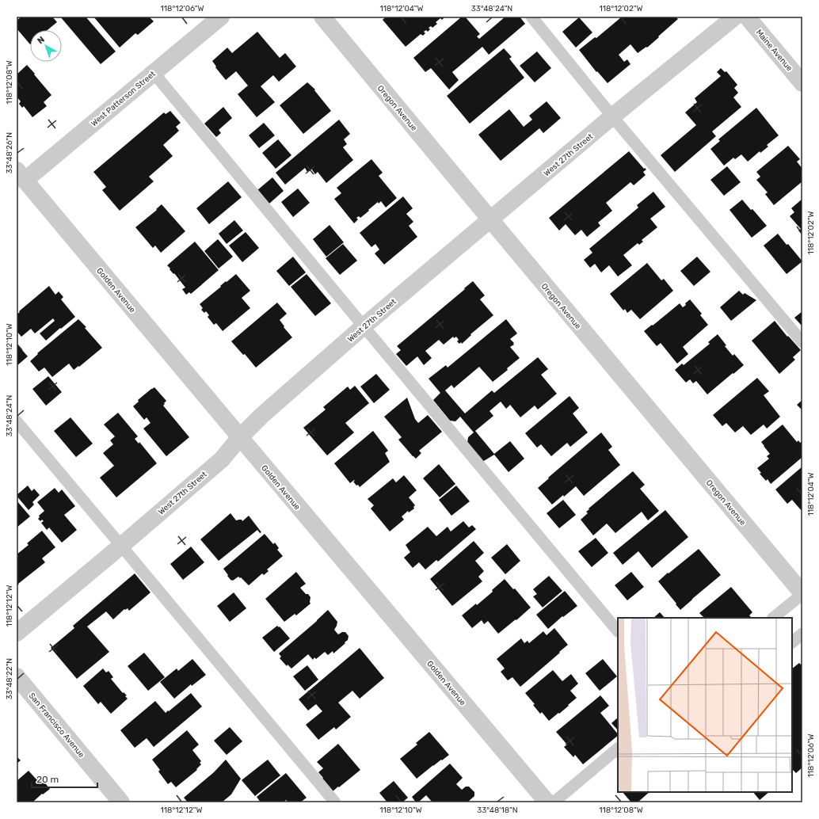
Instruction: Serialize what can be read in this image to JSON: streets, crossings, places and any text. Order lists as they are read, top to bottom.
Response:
{
  "streets": {
    "street": [
      "Maine Avenue",
      "West Patterson Street",
      "Oregon Avenue",
      "West 27th Street",
      "Golden Avenue",
      "San Francisco Avenue"
    ]
  },
  "crossings": [
    ["West Patterson Street", "Golden Avenue"],
    ["Oregon Avenue", "West 27th Street"],
    ["West 27th Street", "Golden Avenue"]
  ],
  "scale_bar": "20 m",
  "north": "top left",
  "coordinates": [
    "118°12'06\"W",
    "118°12'04\"W",
    "33°48'24\"N",
    "118°12'02\"W",
    "118°12'08\"W",
    "33°48'26\"N",
    "118°12'10\"W",
    "118°12'12\"W",
    "33°48'22\"N",
    "33°48'18\"N"
  ]
}
